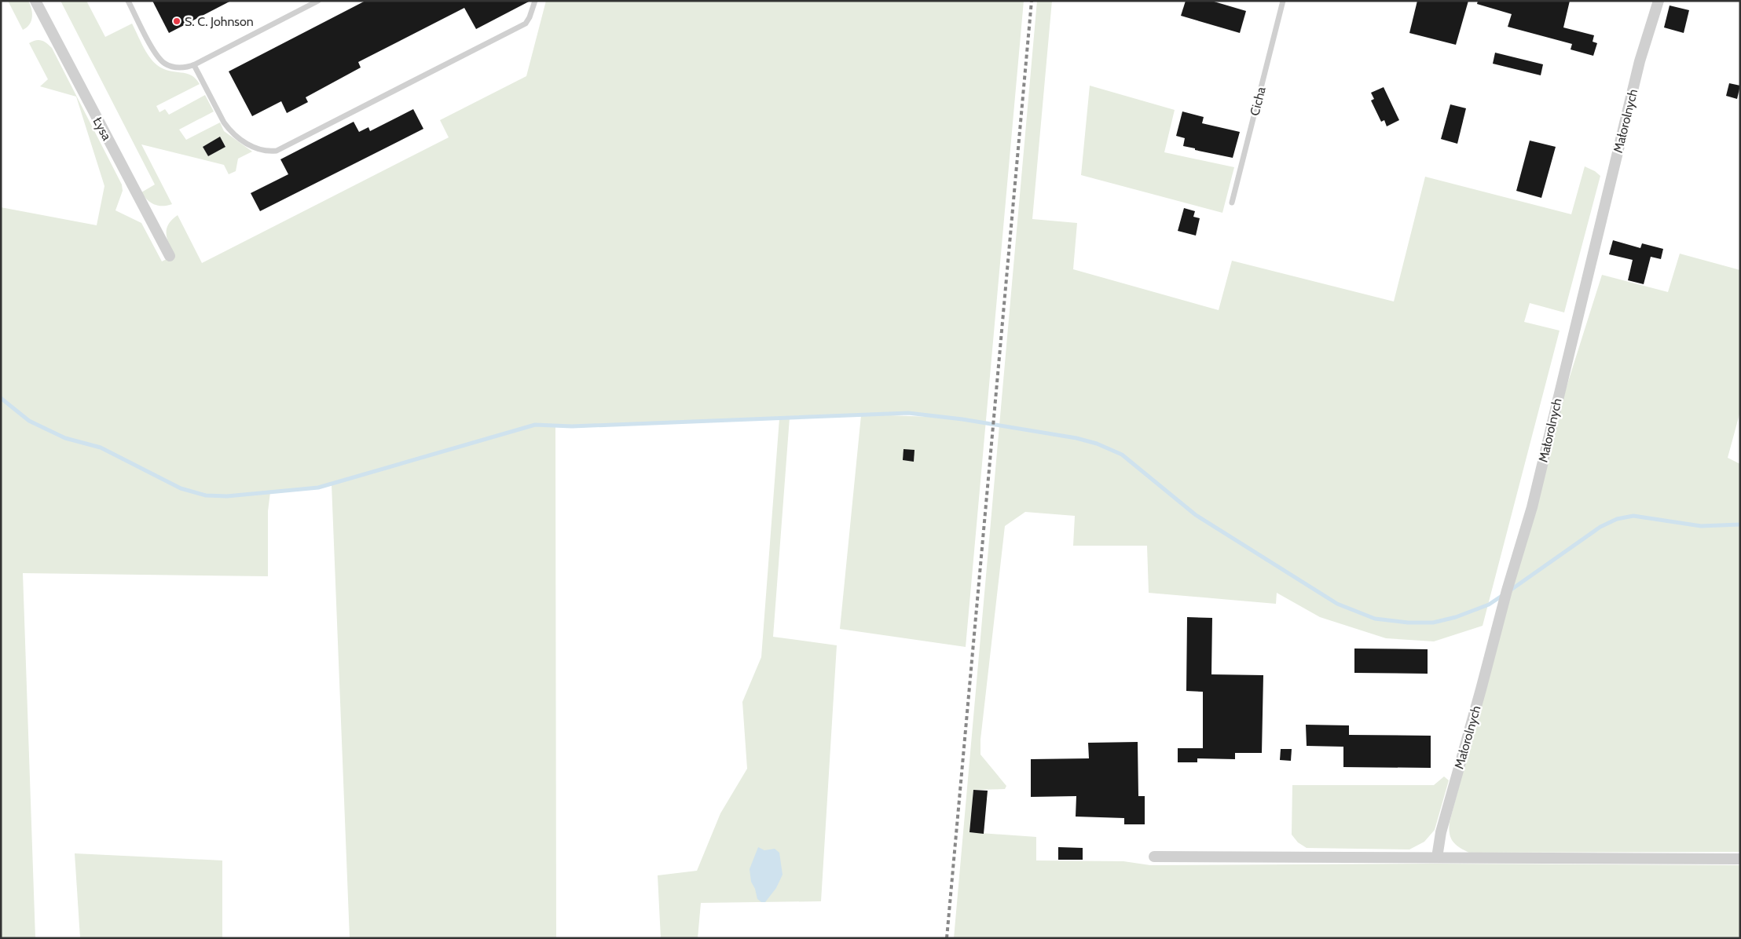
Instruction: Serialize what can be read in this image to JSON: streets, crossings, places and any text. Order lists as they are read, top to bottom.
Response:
{
  "streets": {
    "street": ["Małorolnych", "Łysa"],
    "lane": ["Cicha"]
  },
  "places": ["S. C. Johnson"]
}
